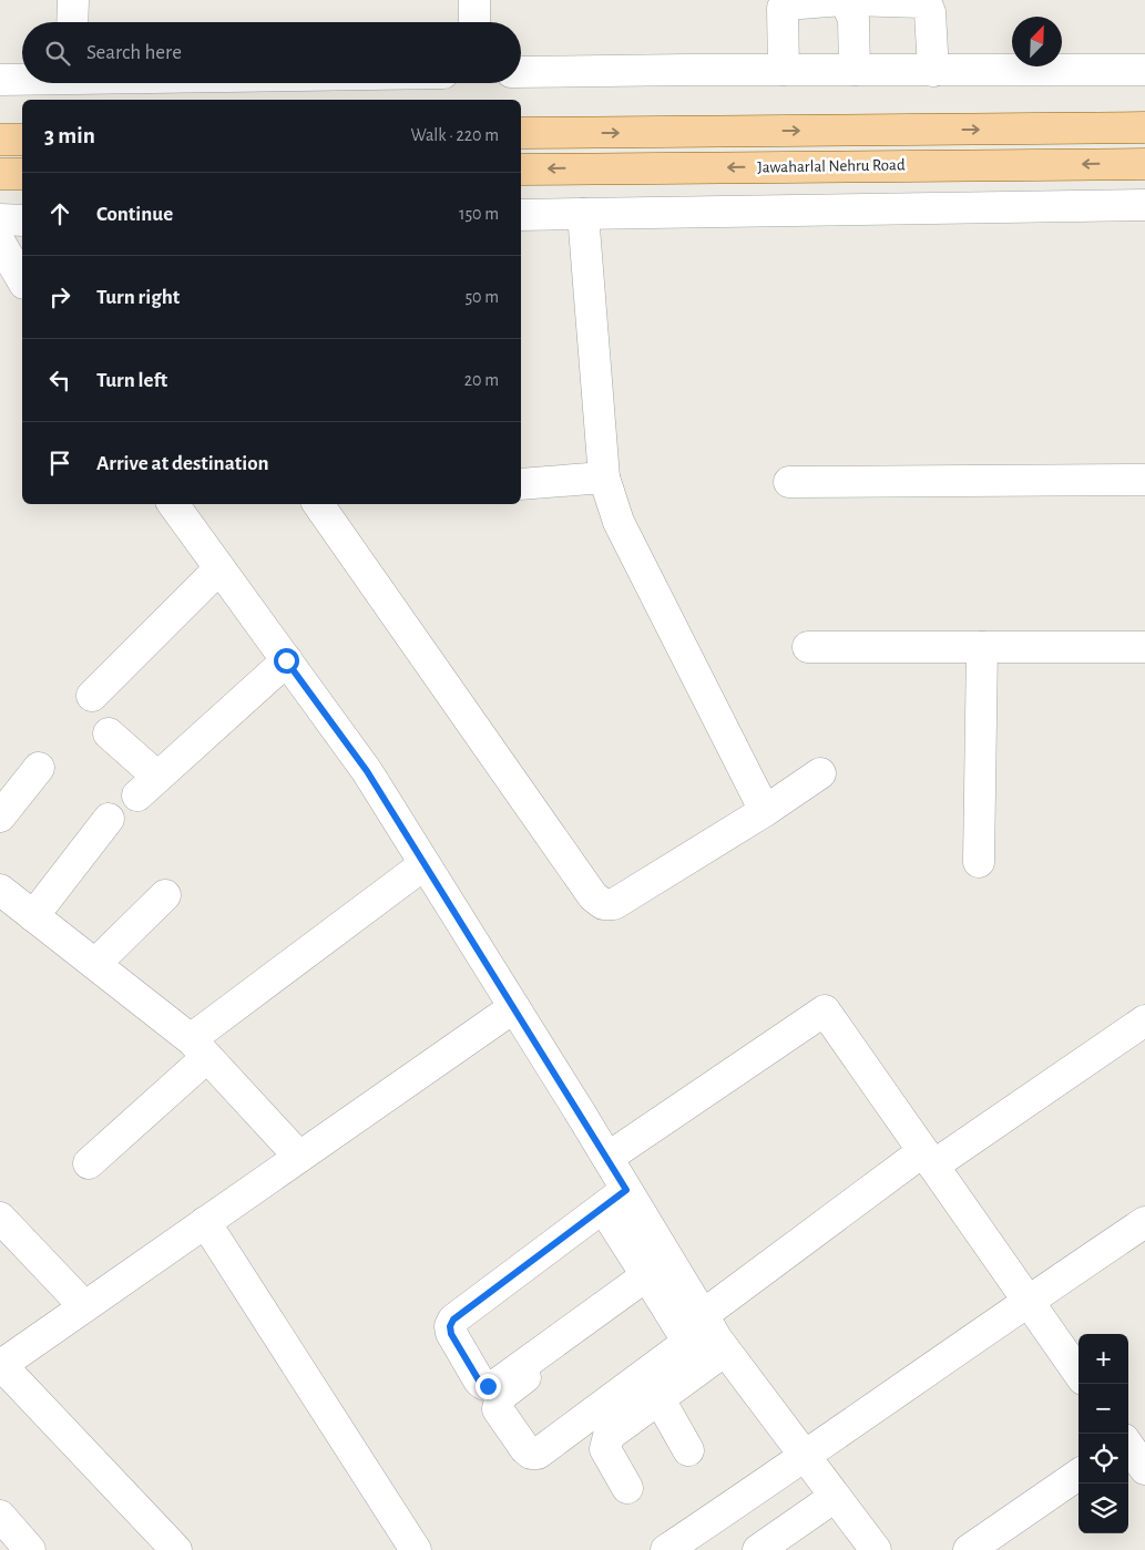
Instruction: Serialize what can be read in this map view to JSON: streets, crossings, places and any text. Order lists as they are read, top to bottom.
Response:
{
  "streets": {
    "main road": ["Jawaharlal Nehru Road"]
  },
  "north": "top right",
  "page": {
    "search": "Search here",
    "heading": ["3 min", "Walk · 220 m"],
    "list": [
      ["Continue", "150 m"],
      ["Turn right", "50 m"],
      ["Turn left", "20 m"],
      "Arrive at destination"
    ],
    "map_buttons": ["+", "−"]
  }
}
